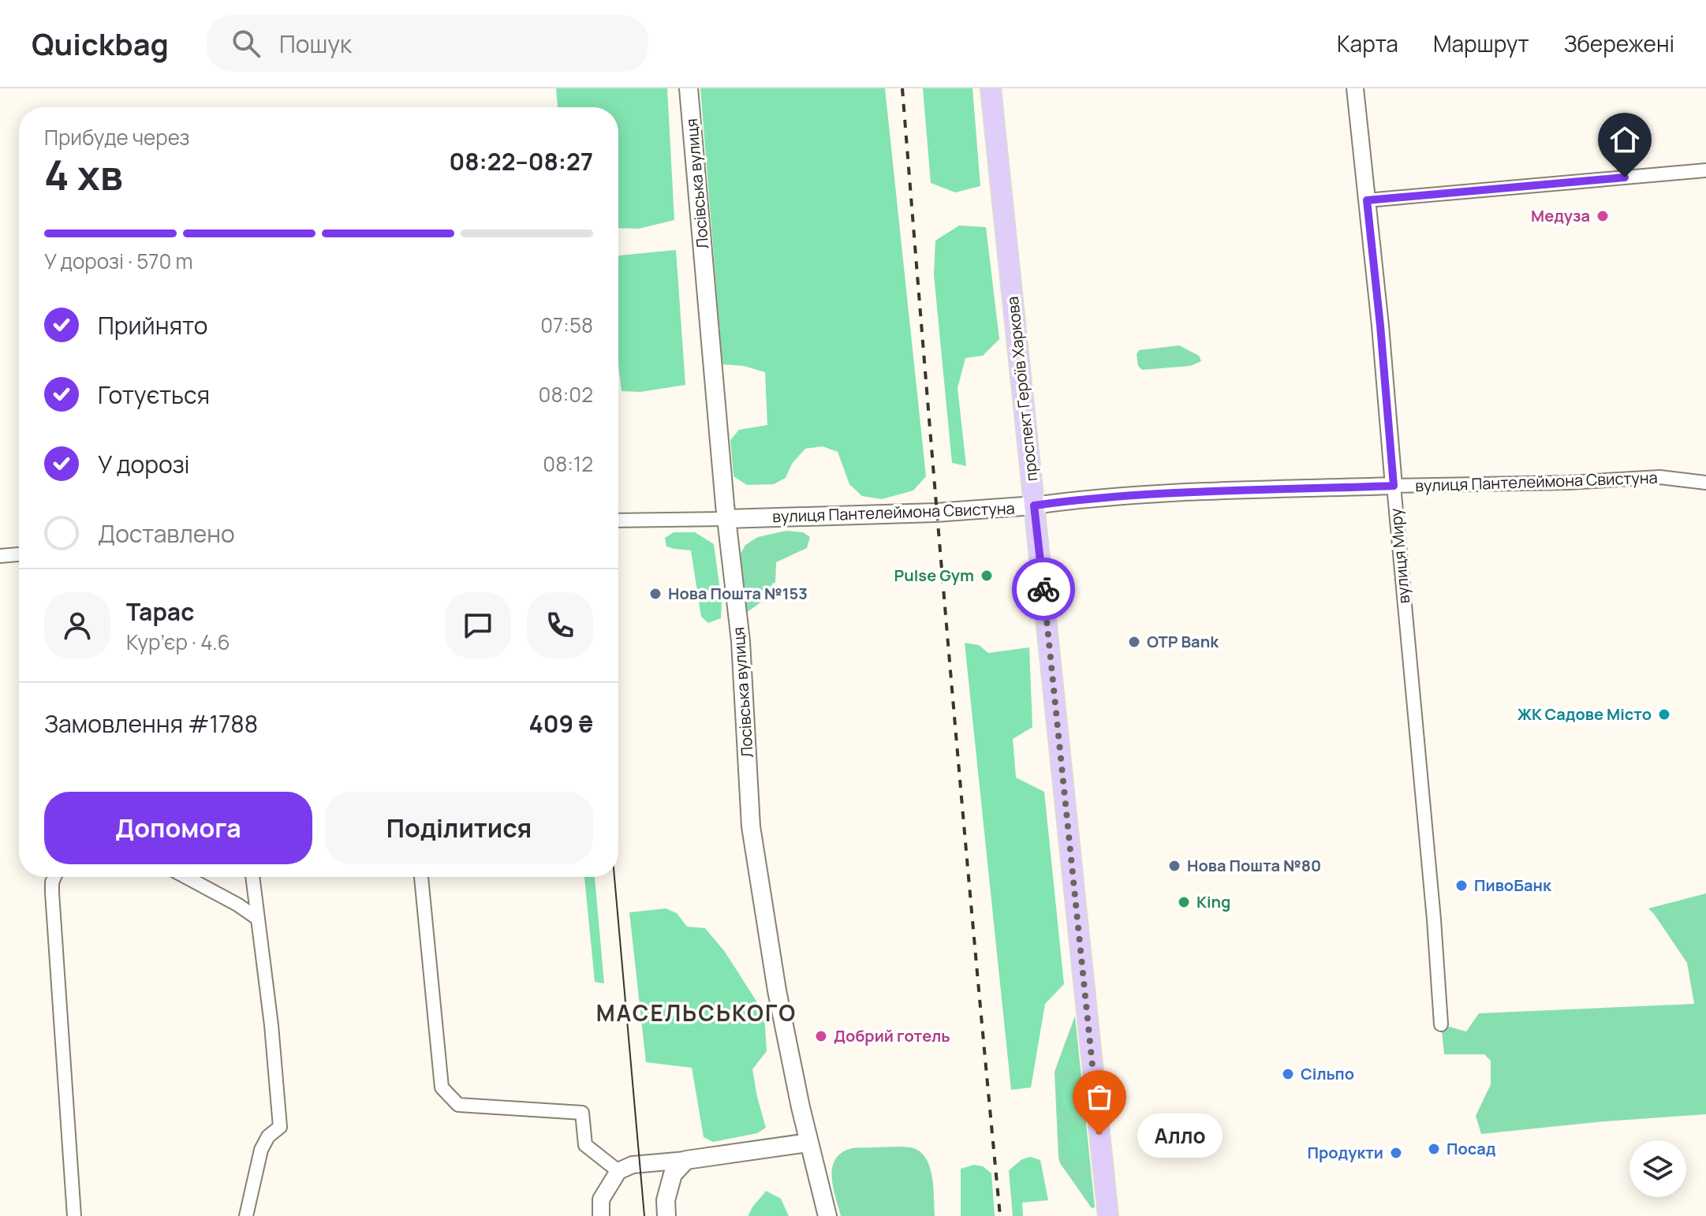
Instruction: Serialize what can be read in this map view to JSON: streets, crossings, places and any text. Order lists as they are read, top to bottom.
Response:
{
  "streets": {
    "main road": ["Лосівська вулиця", "проспект Героїв Харкова", "вулиця Пантелеймона Свистуна"],
    "street": ["вулиця Миру"]
  },
  "crossings": [
    ["Лосівська вулиця", "вулиця Пантелеймона Свистуна"],
    ["проспект Героїв Харкова", "вулиця Пантелеймона Свистуна"],
    ["вулиця Пантелеймона Свистуна", "вулиця Миру"]
  ],
  "districts": ["МАСЕЛЬСЬКОГО"],
  "places": [
    "Медуза",
    "Pulse Gym",
    "Нова Пошта №153",
    "OTP Bank",
    "ЖК Садове Місто",
    "Нова Пошта №80",
    "ПивоБанк",
    "King",
    "Добрий готель",
    "Сільпо",
    "Алло",
    "Посад",
    "Продукти"
  ],
  "page": {
    "header": "Quickbag",
    "search": "Пошук",
    "nav": ["Карта", "Маршрут", "Збережені"],
    "heading": ["4 хв", "Прибуде через", "08:22–08:27"],
    "panel": [
      "Тарас",
      "Кур’єр · 4.6",
      "Замовлення #1788",
      "409 ₴"
    ],
    "bar": "У дорозі · 570 m",
    "list": [
      ["Прийнято", "07:58"],
      ["Готується", "08:02"],
      ["У дорозі", "08:12"],
      "Доставлено"
    ],
    "buttons": ["Допомога", "Поділитися"],
    "bubble": "Алло"
  }
}
